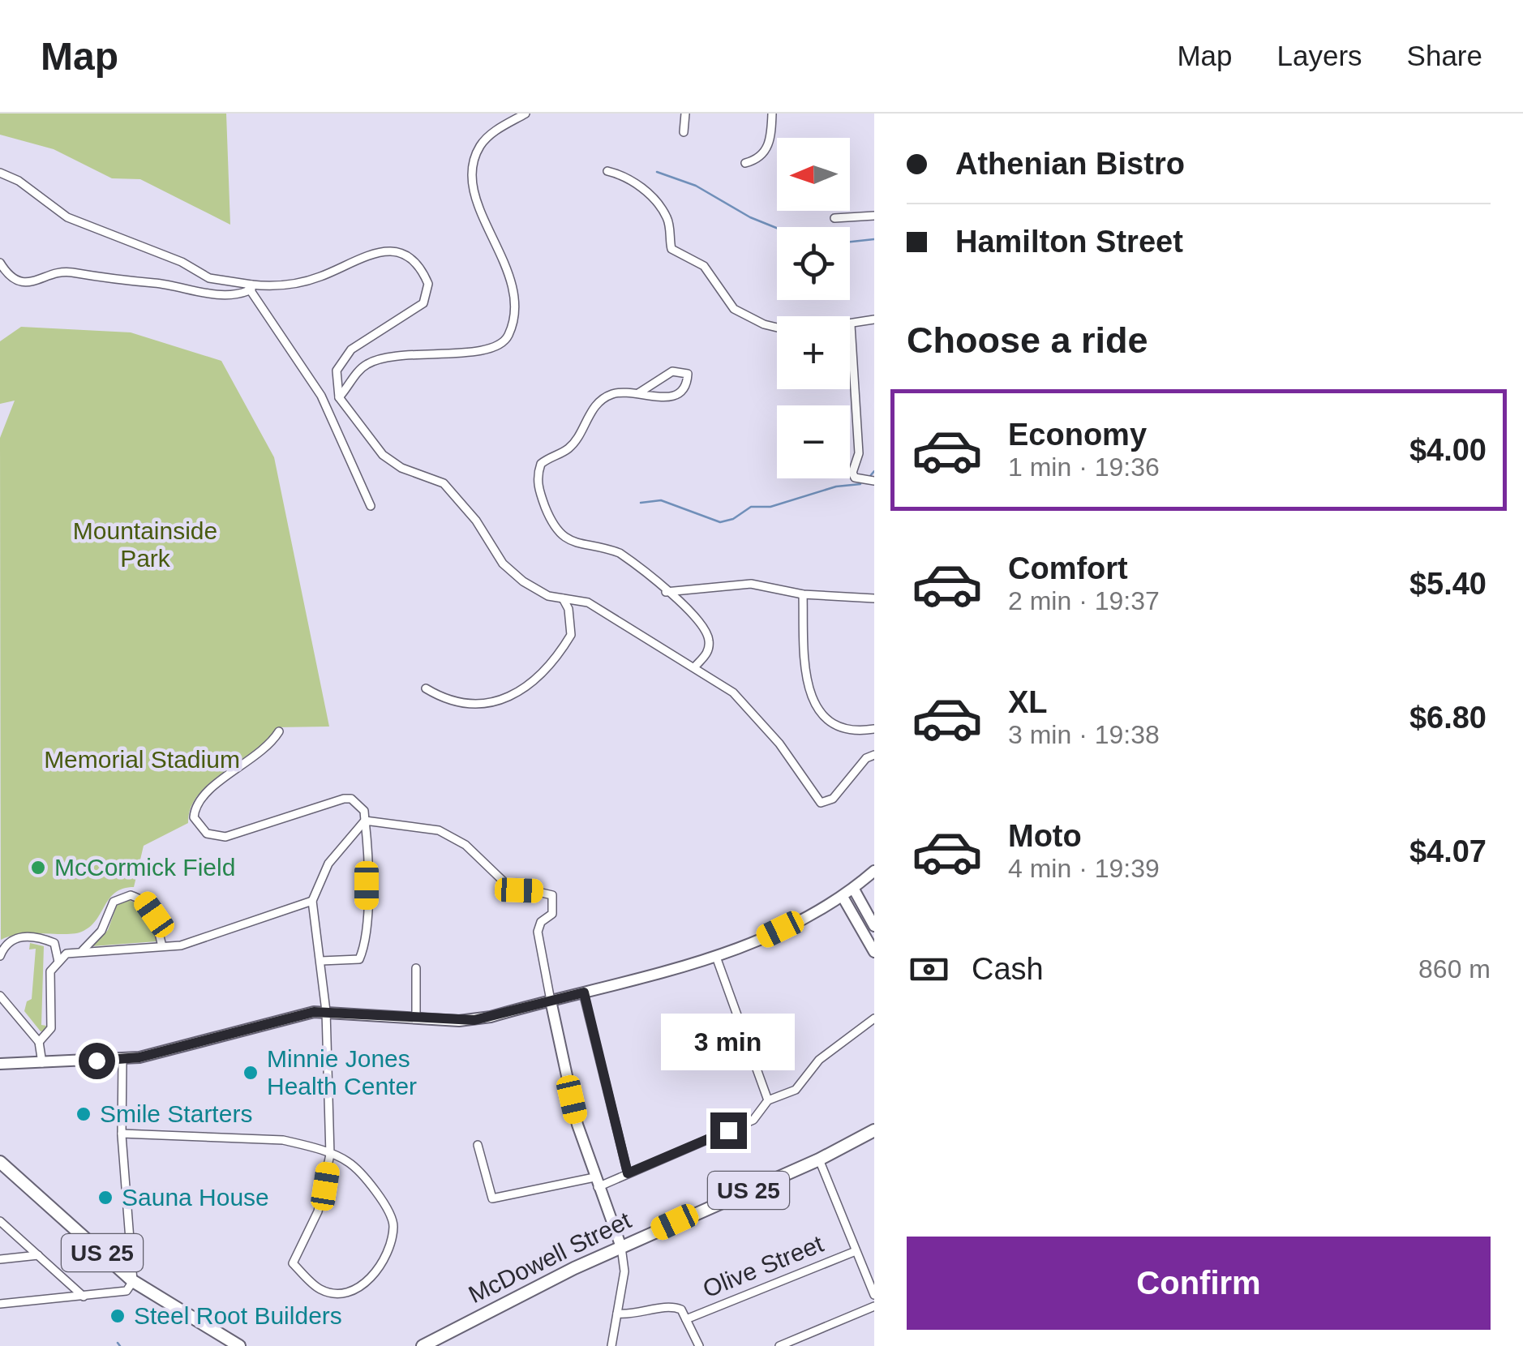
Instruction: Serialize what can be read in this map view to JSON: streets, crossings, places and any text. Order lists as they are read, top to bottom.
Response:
{
  "streets": {
    "main road": ["US 25", "McDowell Street"],
    "street": ["Olive Street"]
  },
  "parks": ["Mountainside Park", "Memorial Stadium"],
  "places": [
    "McCormick Field",
    "Minnie Jones Health Center",
    "Smile Starters",
    "Sauna House",
    "Steel Root Builders"
  ],
  "north": "left",
  "page": {
    "header": "Map",
    "nav": ["Map", "Layers", "Share"],
    "banner": ["Athenian Bistro", "Hamilton Street"],
    "map_buttons": ["+", "−"],
    "heading": "Choose a ride",
    "list": [
      {
        "name": "Economy",
        "note": "1 min · 19:36",
        "value": "$4.00"
      },
      {
        "name": "Comfort",
        "note": "2 min · 19:37",
        "value": "$5.40"
      },
      {
        "name": "XL",
        "note": "3 min · 19:38",
        "value": "$6.80"
      },
      {
        "name": "Moto",
        "note": "4 min · 19:39",
        "value": "$4.07"
      }
    ],
    "pay": ["Cash", "860 m"],
    "bubble": "3 min",
    "buttons": "Confirm"
  }
}
